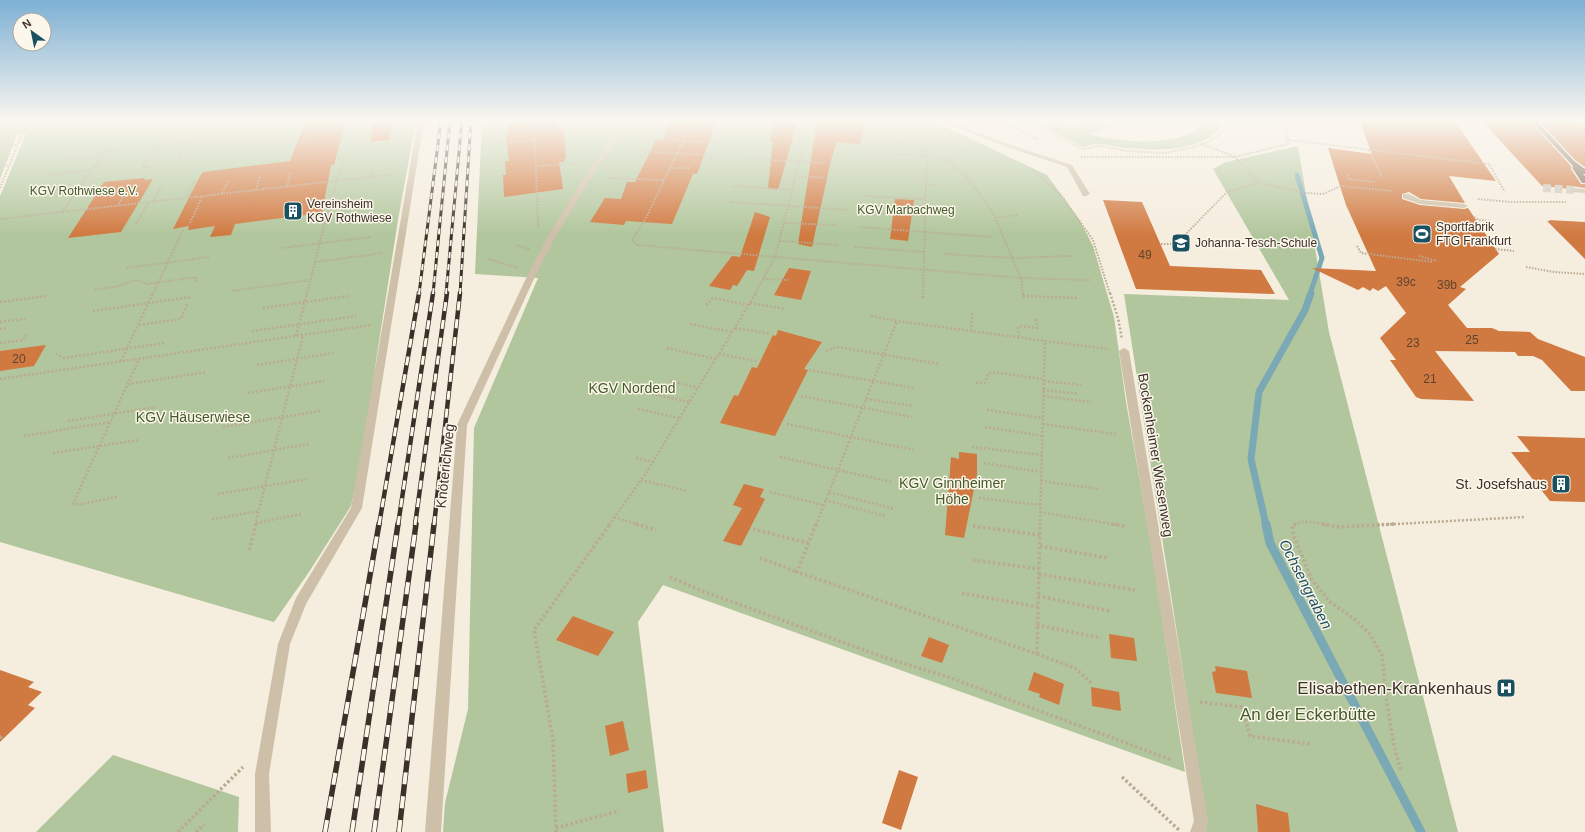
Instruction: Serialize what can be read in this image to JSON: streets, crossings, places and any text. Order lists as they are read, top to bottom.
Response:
{
  "streets": {
    "lane": ["Bockenheimer Wiesenweg", "Knöterichweg"]
  },
  "water": ["Ochsengraben"],
  "parks": [
    "KGV Rothwiese e.V.",
    "KGV Marbachweg",
    "KGV Nordend",
    "KGV Häuserwiese",
    "KGV Ginnheimer Höhe",
    "An der Eckerbütte"
  ],
  "places": {
    "building": ["Vereinsheim KGV Rothwiese", "St. Josefshaus"],
    "sports": ["Sportfabrik FTG Frankfurt"],
    "school or university": ["Johanna-Tesch-Schule"],
    "hospital": ["Elisabethen-Krankenhaus"]
  },
  "house_numbers": [
    "49",
    "39c",
    "39b",
    "25",
    "23",
    "20",
    "21"
  ],
  "north": "top left"
}
